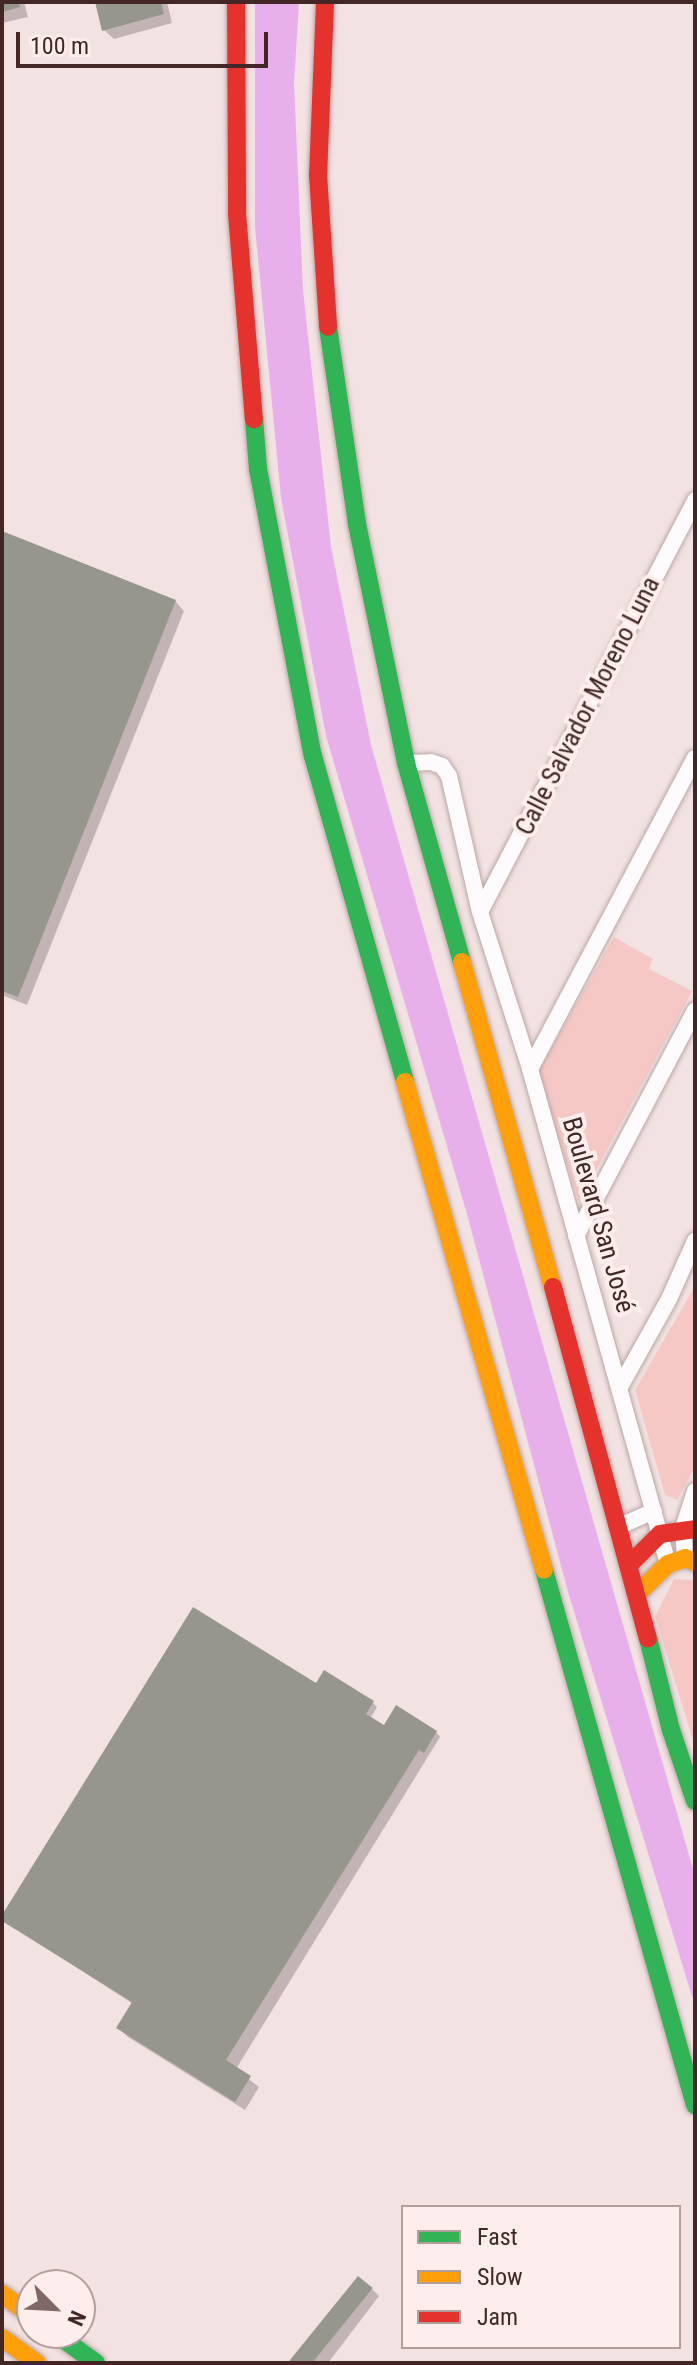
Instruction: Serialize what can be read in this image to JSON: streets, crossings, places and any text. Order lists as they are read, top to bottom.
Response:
{
  "streets": {
    "street": ["Calle Salvador Moreno Luna", "Boulevard San José"]
  },
  "crossings": [
    ["Calle Salvador Moreno Luna", "Boulevard San José"]
  ],
  "legend": ["Fast", "Slow", "Jam"],
  "scale_bar": "100 m",
  "north": "bottom right"
}
